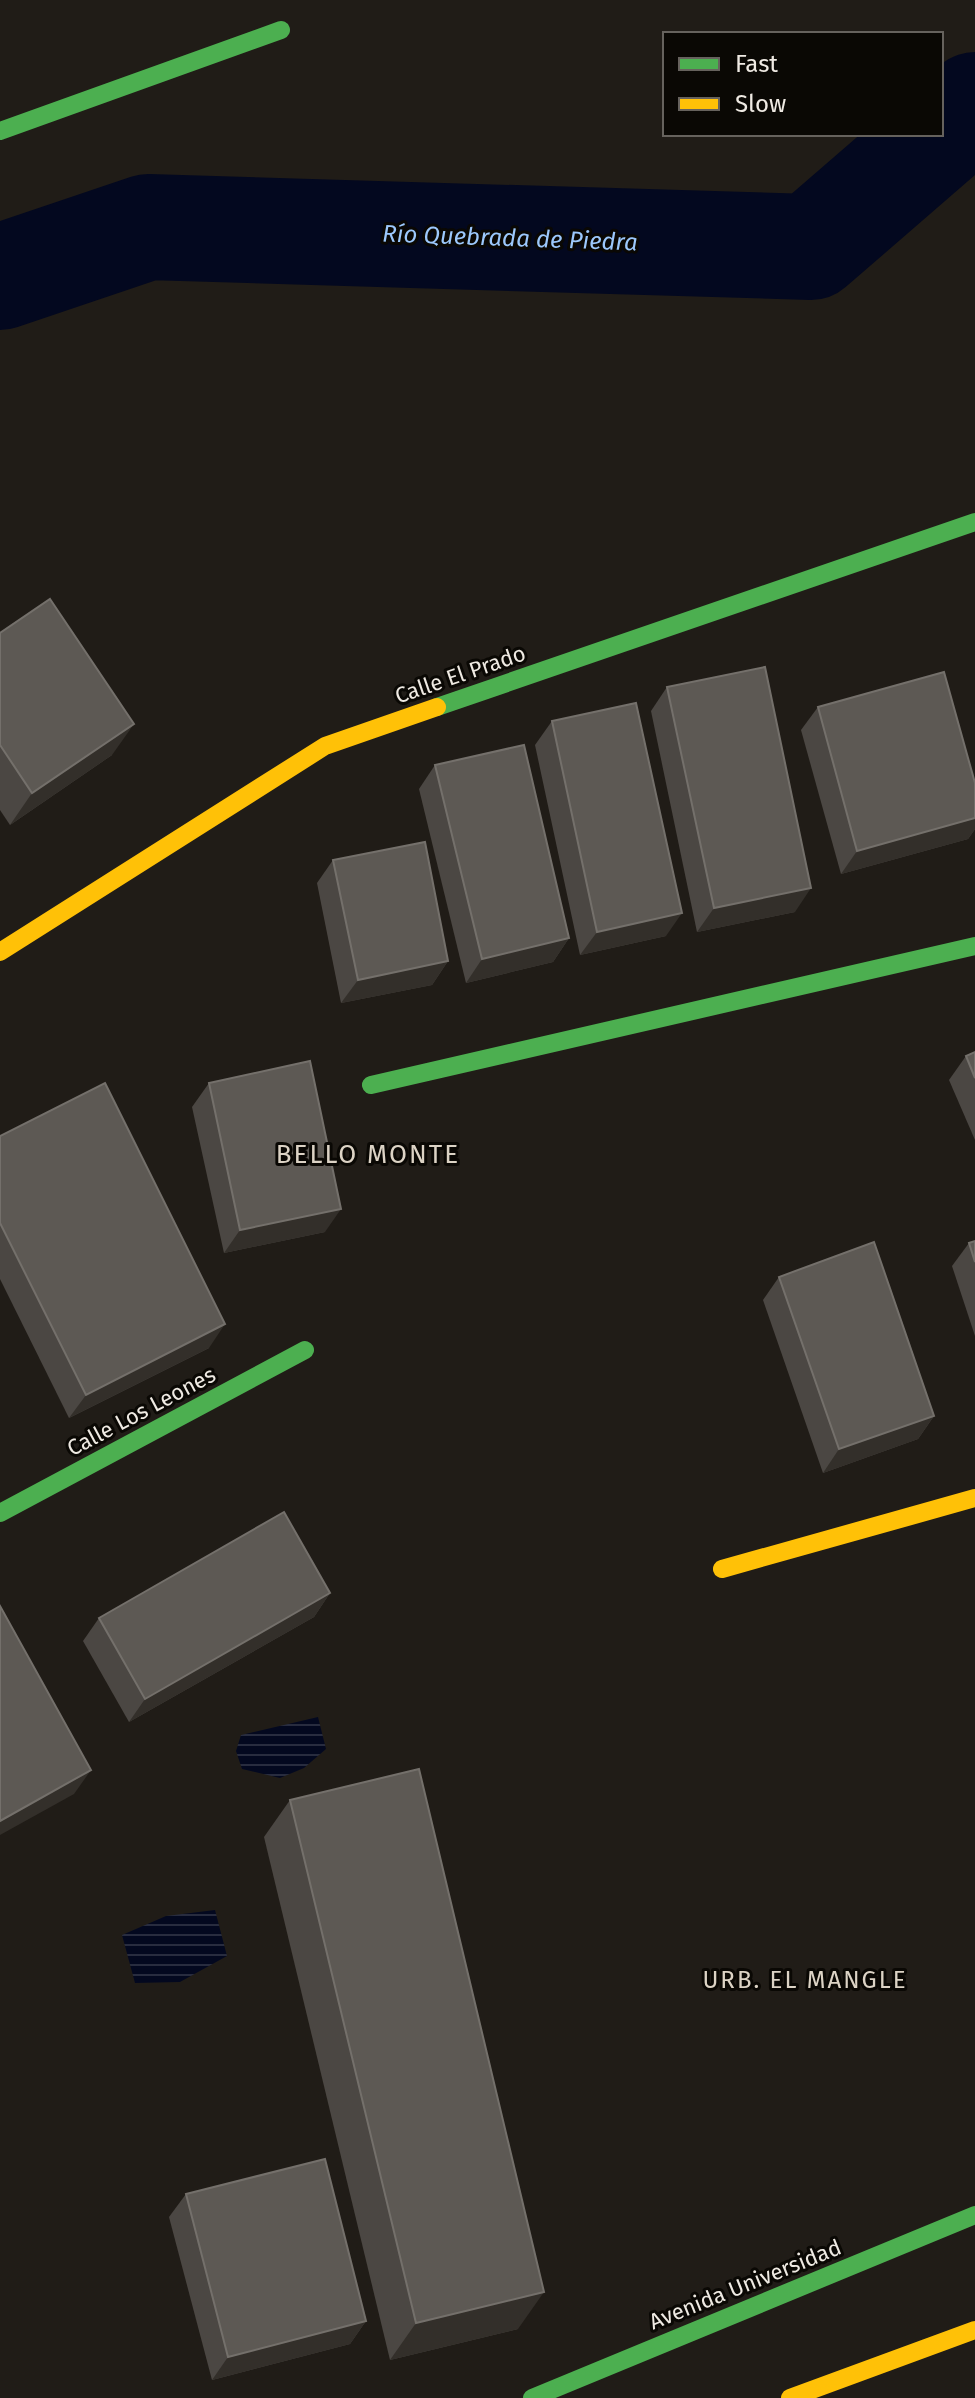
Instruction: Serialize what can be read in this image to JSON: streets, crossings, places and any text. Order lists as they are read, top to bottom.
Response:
{
  "streets": {
    "main road": ["Calle El Prado", "Calle Los Leones", "Avenida Universidad"]
  },
  "districts": ["BELLO MONTE", "URB. EL MANGLE"],
  "water": ["Río Quebrada de Piedra"],
  "legend": ["Fast", "Slow"]
}
